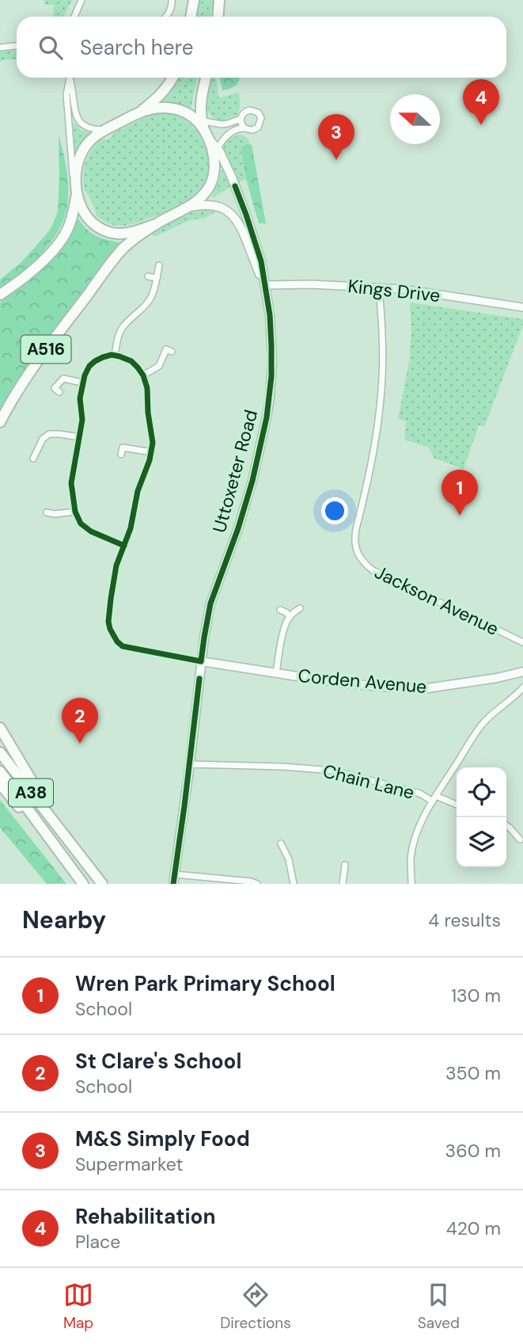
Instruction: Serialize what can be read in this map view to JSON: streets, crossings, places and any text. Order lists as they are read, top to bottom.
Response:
{
  "streets": {
    "highway": ["A516", "A38"],
    "main road": ["Uttoxeter Road", "Corden Avenue"],
    "street": ["Kings Drive", "Jackson Avenue", "Chain Lane"]
  },
  "crossings": [
    ["Kings Drive", "Uttoxeter Road"],
    ["Kings Drive", "Jackson Avenue"],
    ["Uttoxeter Road", "Corden Avenue"],
    ["Uttoxeter Road", "Chain Lane"]
  ],
  "north": "left",
  "page": {
    "search": "Search here",
    "pins": [
      "4",
      "3",
      "1",
      "2"
    ],
    "heading": ["Nearby", "4 results"],
    "list": [
      {
        "mark": "1",
        "name": "Wren Park Primary School",
        "note": "School",
        "value": "130 m"
      },
      {
        "mark": "2",
        "name": "St Clare's School",
        "note": "School",
        "value": "350 m"
      },
      {
        "mark": "3",
        "name": "M&S Simply Food",
        "note": "Supermarket",
        "value": "360 m"
      },
      {
        "mark": "4",
        "name": "Rehabilitation",
        "note": "Place",
        "value": "420 m"
      }
    ],
    "nav": ["Map", "Directions", "Saved"]
  }
}
